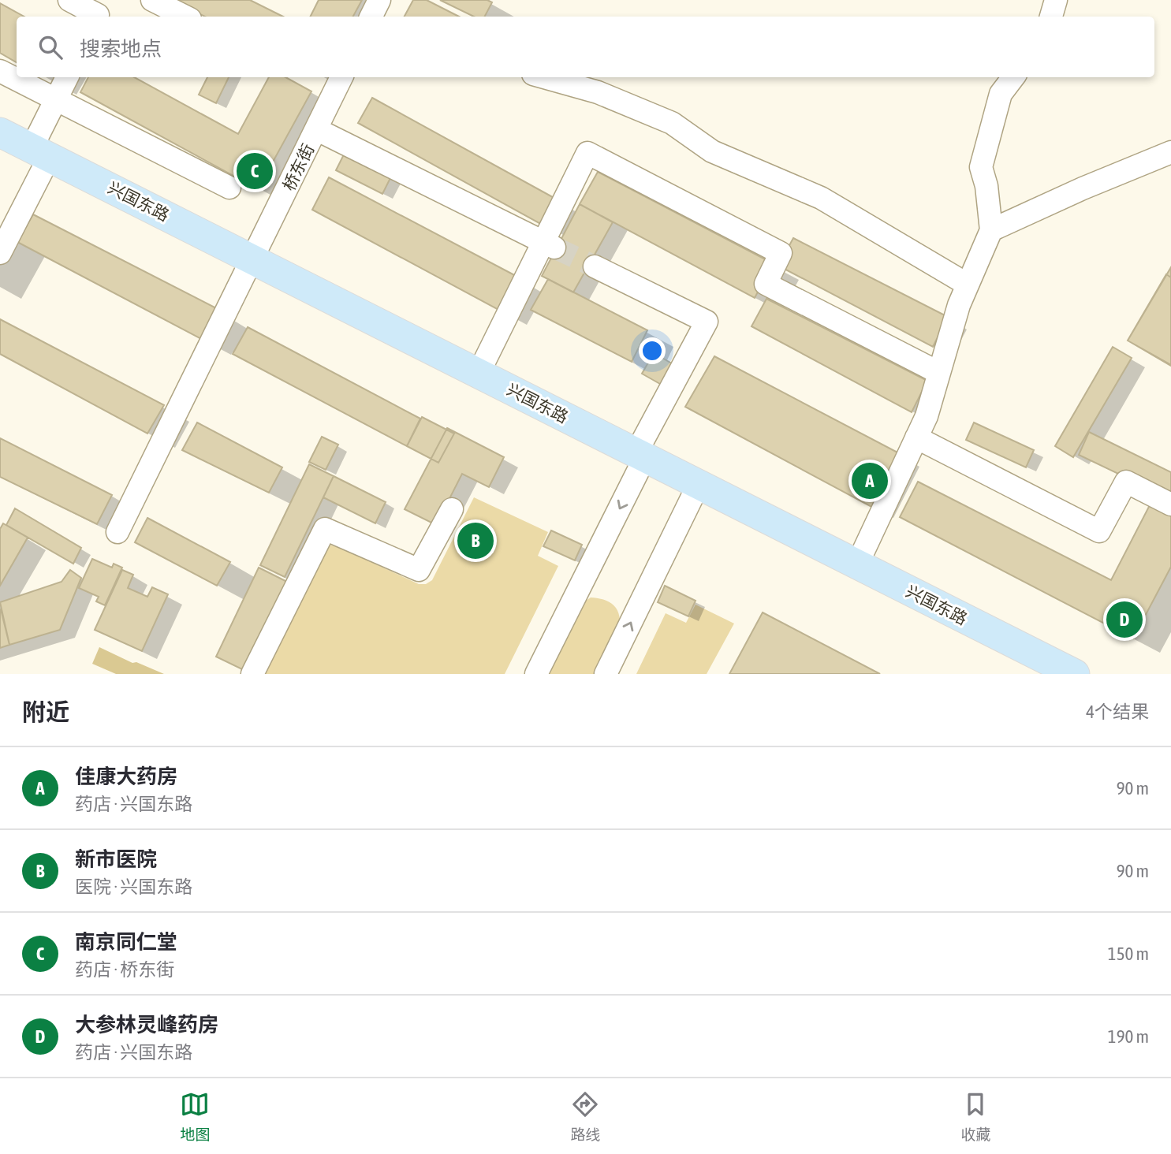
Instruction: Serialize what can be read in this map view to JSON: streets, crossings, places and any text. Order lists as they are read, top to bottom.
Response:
{
  "streets": {
    "main road": ["兴国东路"],
    "street": ["桥东街"]
  },
  "crossings": [
    ["桥东街", "兴国东路"]
  ],
  "page": {
    "search": "搜索地点",
    "pins": [
      "C",
      "A",
      "B",
      "D"
    ],
    "heading": ["附近", "4个结果"],
    "list": [
      {
        "mark": "A",
        "name": "佳康大药房",
        "note": "药店 · 兴国东路",
        "value": "90 m"
      },
      {
        "mark": "B",
        "name": "新市医院",
        "note": "医院 · 兴国东路",
        "value": "90 m"
      },
      {
        "mark": "C",
        "name": "南京同仁堂",
        "note": "药店 · 桥东街",
        "value": "150 m"
      },
      {
        "mark": "D",
        "name": "大参林灵峰药房",
        "note": "药店 · 兴国东路",
        "value": "190 m"
      }
    ],
    "nav": ["地图", "路线", "收藏"]
  }
}
